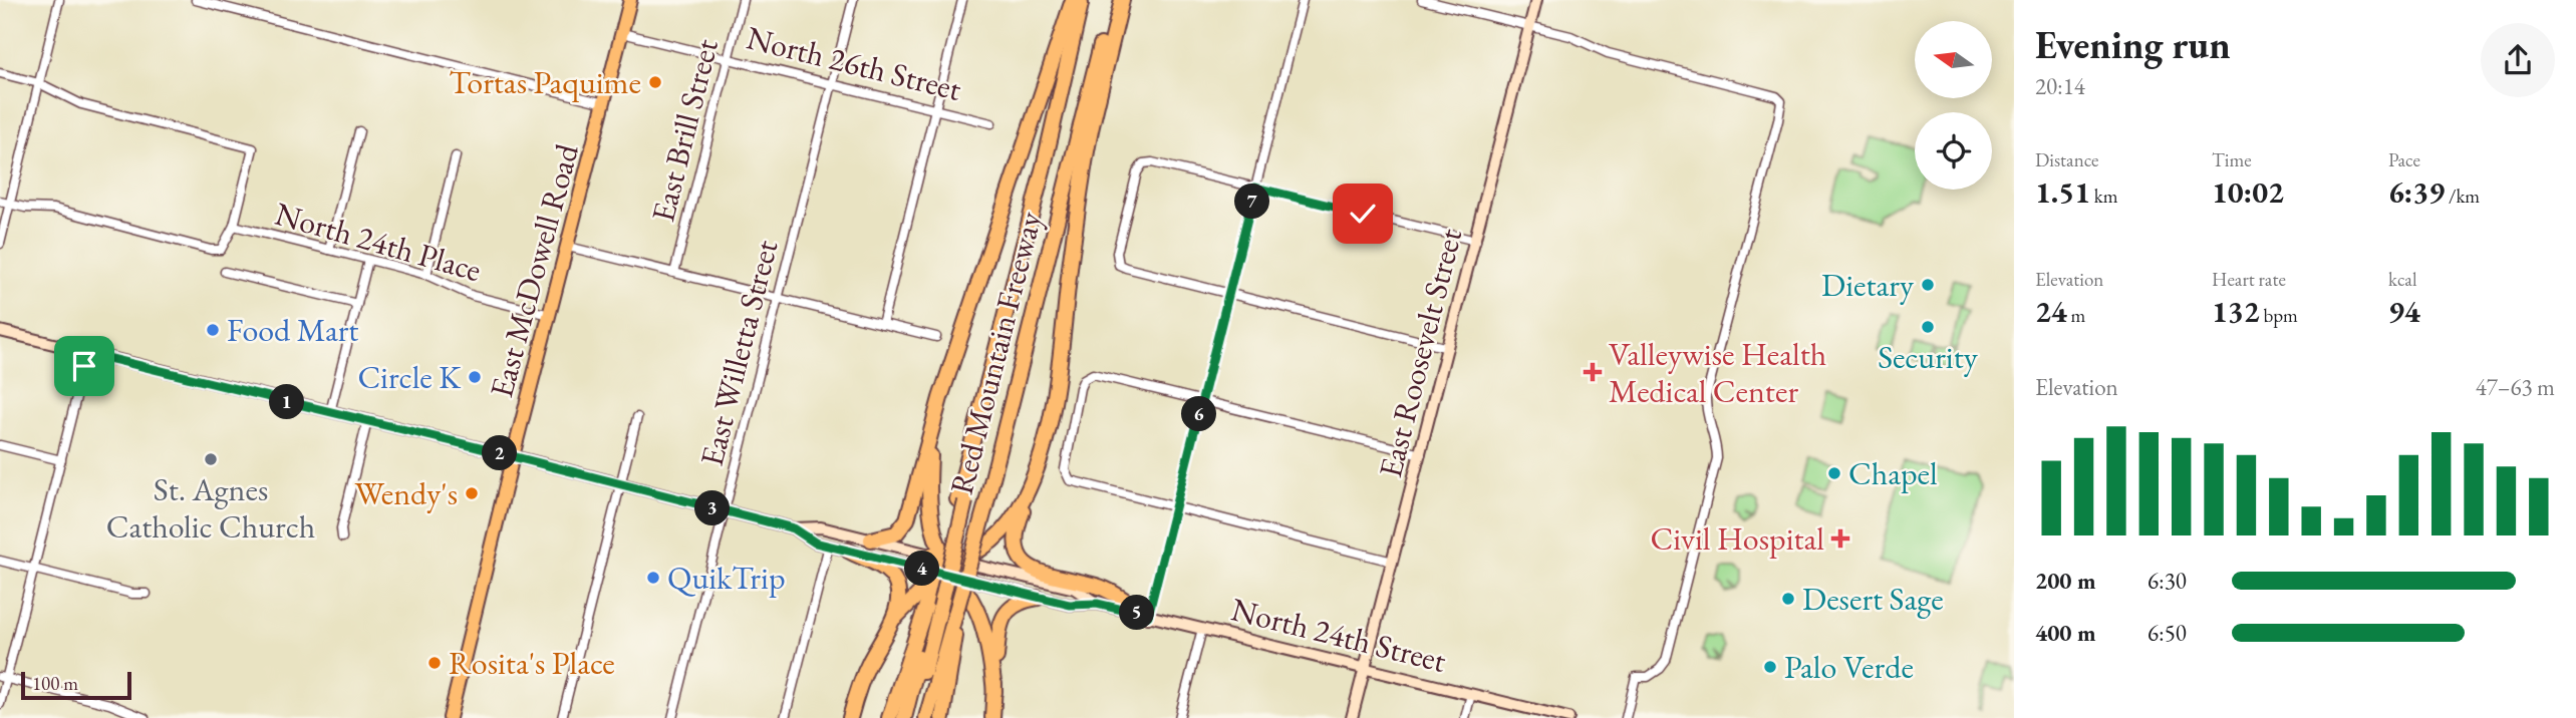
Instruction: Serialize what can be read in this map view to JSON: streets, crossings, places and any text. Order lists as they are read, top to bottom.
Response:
{
  "streets": {
    "highway": ["Red Mountain Freeway"],
    "main road": ["East McDowell Road", "East Roosevelt Street", "North 24th Street"],
    "street": [
      "North 26th Street",
      "East Brill Street",
      "North 24th Place",
      "East Willetta Street"
    ]
  },
  "crossings": [
    ["North 26th Street", "East Brill Street"],
    ["North 26th Street", "East McDowell Road"],
    ["North 26th Street", "East Willetta Street"],
    ["North 24th Place", "East McDowell Road"],
    ["East McDowell Road", "North 24th Street"],
    ["East Willetta Street", "North 24th Street"],
    ["Red Mountain Freeway", "North 24th Street"],
    ["East Roosevelt Street", "North 24th Street"]
  ],
  "places": {
    "other": [
      "Tortas Paquime",
      "Dietary",
      "Security",
      "Food Mart",
      "Circle K",
      "St. Agnes Catholic Church",
      "Chapel",
      "Wendy's",
      "QuikTrip",
      "Desert Sage",
      "Rosita's Place",
      "Palo Verde"
    ],
    "health": ["Valleywise Health Medical Center", "Civil Hospital"]
  },
  "scale_bar": "100 m",
  "north": "left",
  "page": {
    "heading": ["Evening run", "20:14"],
    "stats": [
      ["Distance", "1.51 km"],
      ["Time", "10:02"],
      ["Pace", "6:39 /km"],
      ["Elevation", "24 m"],
      ["Heart rate", "132 bpm"],
      ["kcal", "94"]
    ],
    "pins": [
      "7",
      "1",
      "6",
      "2",
      "3",
      "4",
      "5"
    ],
    "chart": ["Elevation", "47–63 m"],
    "list": [
      {
        "name": "200 m",
        "note": "6:30"
      },
      {
        "name": "400 m",
        "note": "6:50"
      }
    ],
    "scale": "100 m"
  }
}
